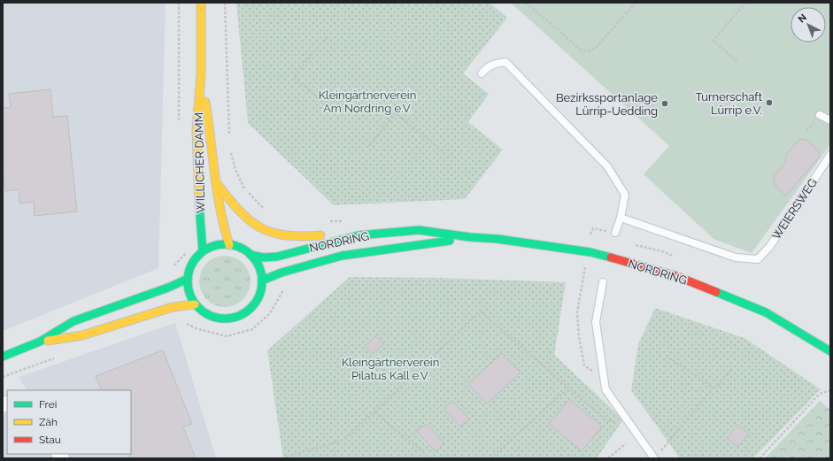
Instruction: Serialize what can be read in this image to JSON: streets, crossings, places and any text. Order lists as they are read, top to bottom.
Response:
{
  "streets": {
    "main road": ["WILLICHER DAMM", "NORDRING"],
    "lane": ["WEIERSWEG"]
  },
  "crossings": [
    ["WILLICHER DAMM", "NORDRING"]
  ],
  "parks": ["Kleingärtnerverein Am Nordring e.V.", "Kleingärtnerverein Pilatus Kall e.V."],
  "places": ["Turnerschaft Lürrip e.V.", "Bezirkssportanlage Lürrip-Uedding"],
  "legend": ["Frei", "Zäh", "Stau"],
  "north": "top left"
}
